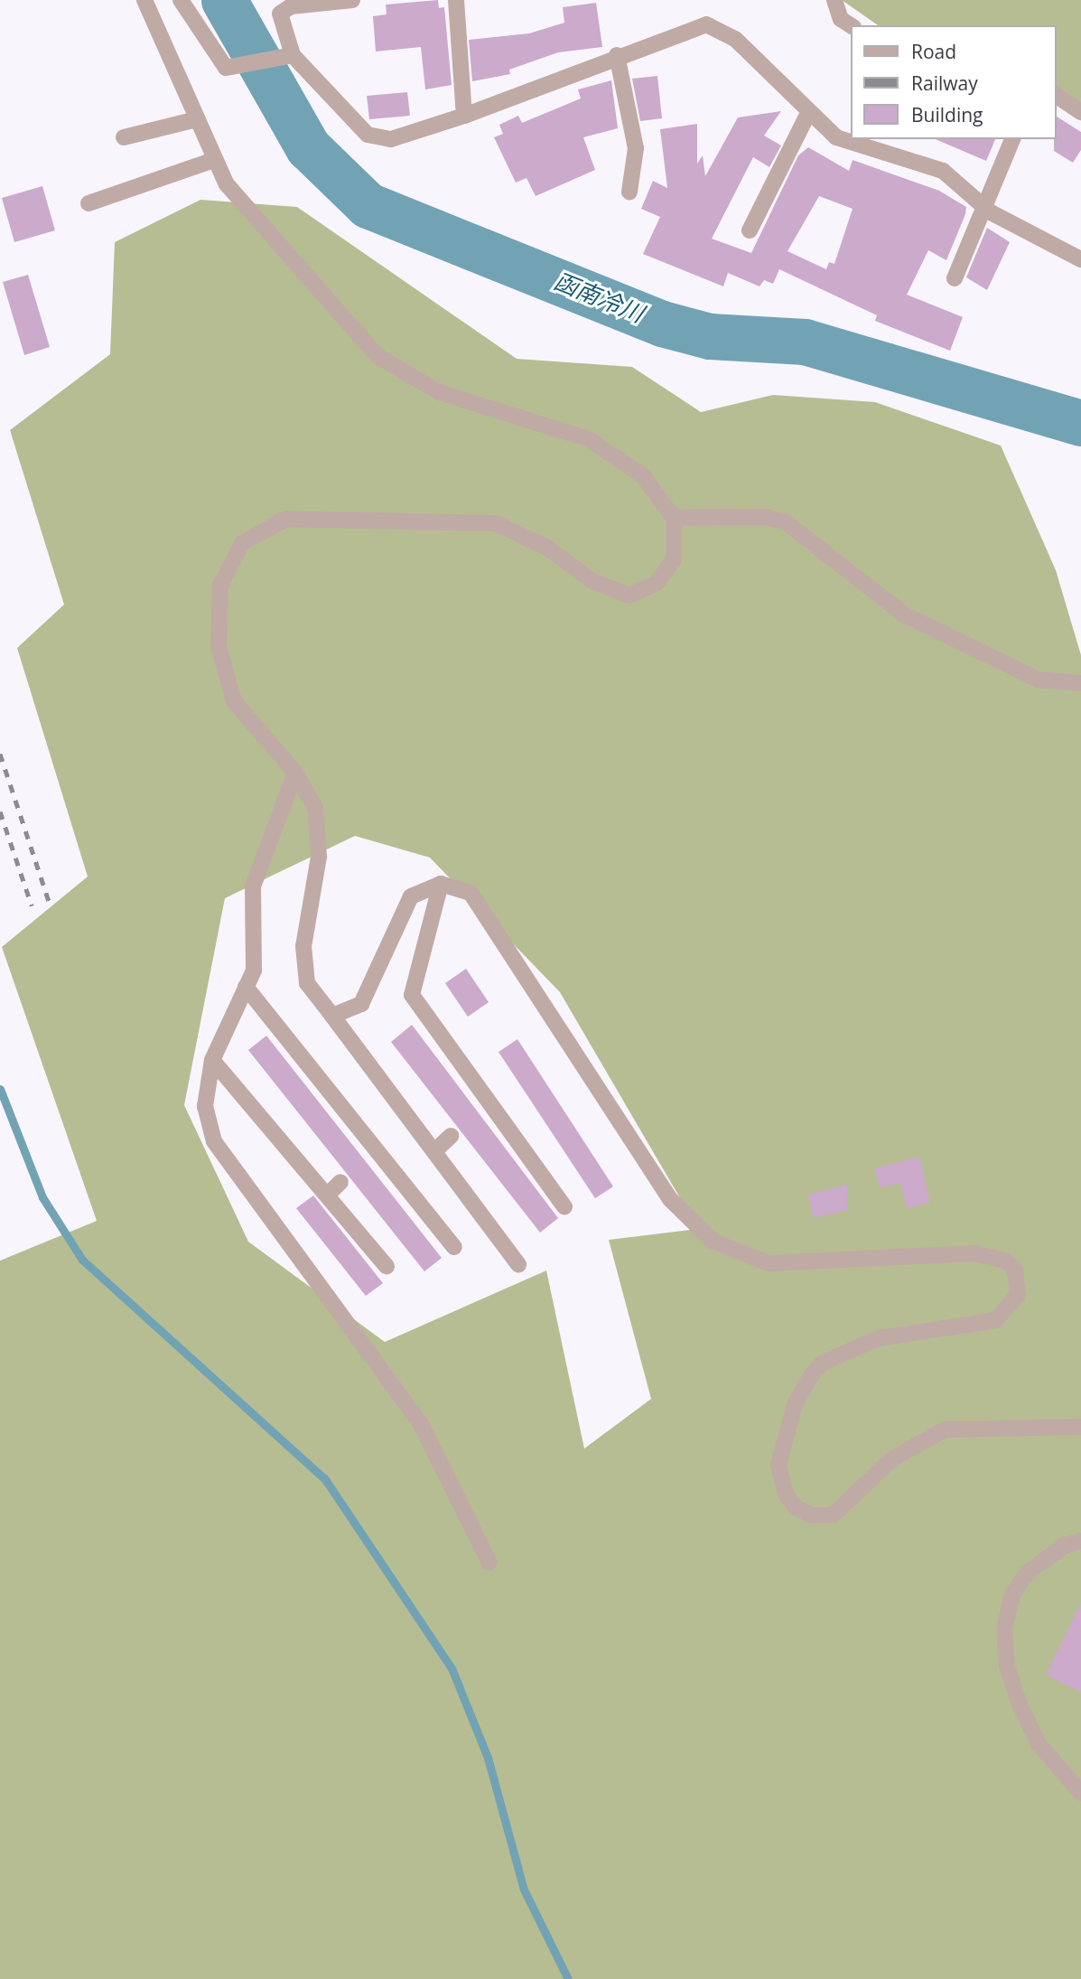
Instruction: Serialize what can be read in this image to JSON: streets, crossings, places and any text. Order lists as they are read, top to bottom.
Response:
{
  "water": ["函南冷川"],
  "legend": ["Road", "Railway", "Building"]
}
